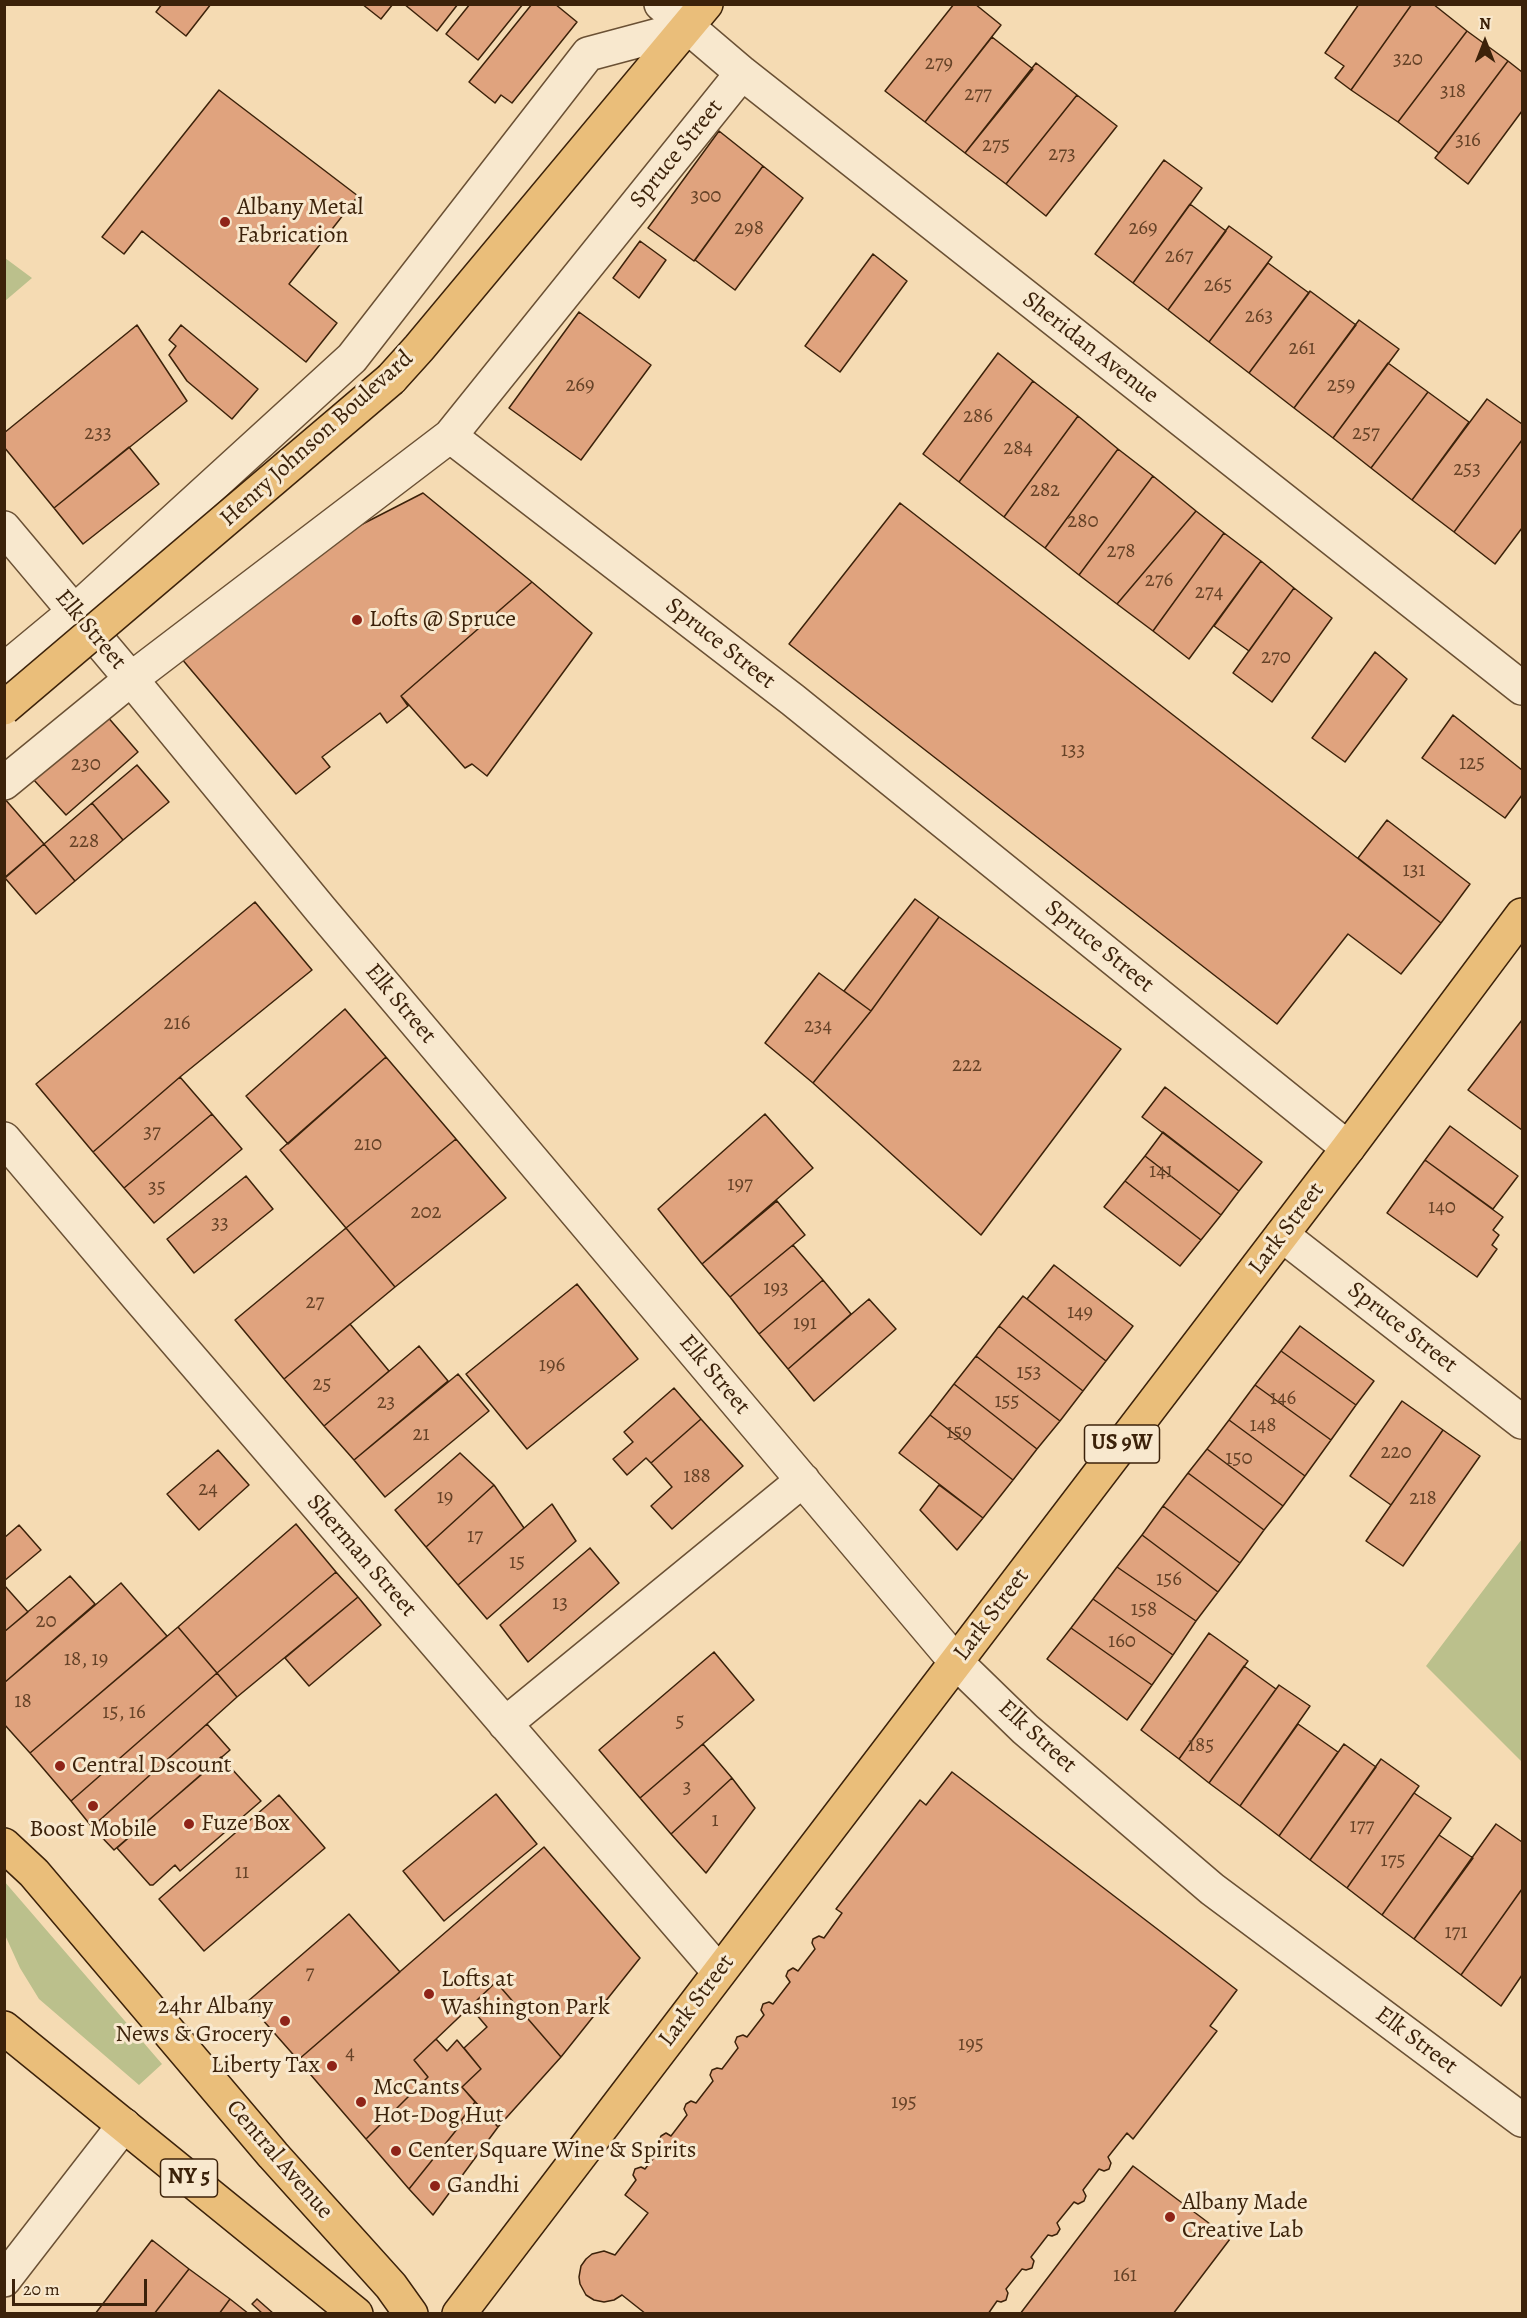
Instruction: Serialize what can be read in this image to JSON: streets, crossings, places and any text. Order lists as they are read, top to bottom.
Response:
{
  "streets": {
    "main road": [
      "Henry Johnson Boulevard",
      "Lark Street",
      "US 9W",
      "Central Avenue",
      "NY 5"
    ],
    "street": [
      "Spruce Street",
      "Sheridan Avenue",
      "Elk Street",
      "Sherman Street"
    ]
  },
  "crossings": [
    ["Spruce Street", "Sheridan Avenue"],
    ["Spruce Street", "Lark Street"],
    ["Sheridan Avenue", "Henry Johnson Boulevard"],
    ["Henry Johnson Boulevard", "Elk Street"],
    ["Elk Street", "Lark Street"],
    ["Lark Street", "Sherman Street"]
  ],
  "places": [
    "Albany Metal Fabrication",
    "Lofts @ Spruce",
    "Central Dscount",
    "Boost Mobile",
    "Fuze Box",
    "Lofts at Washington Park",
    "24hr Albany News & Grocery",
    "Liberty Tax",
    "McCants Hot-Dog Hut",
    "Center Square Wine & Spirits",
    "Gandhi",
    "Albany Made Creative Lab"
  ],
  "house_numbers": [
    "320",
    "279",
    "318",
    "277",
    "316",
    "275",
    "273",
    "300",
    "298",
    "269",
    "267",
    "265",
    "263",
    "261",
    "269",
    "259",
    "286",
    "233",
    "257",
    "284",
    "253",
    "282",
    "280",
    "278",
    "276",
    "274",
    "270",
    "133",
    "125",
    "230",
    "228",
    "131",
    "216",
    "234",
    "222",
    "37",
    "210",
    "141",
    "197",
    "35",
    "140",
    "202",
    "33",
    "193",
    "27",
    "149",
    "191",
    "196",
    "153",
    "25",
    "146",
    "155",
    "23",
    "148",
    "159",
    "21",
    "220",
    "150",
    "188",
    "24",
    "19",
    "218",
    "17",
    "15",
    "156",
    "13",
    "158",
    "20",
    "160",
    "18, 19",
    "18",
    "15, 16",
    "5",
    "185",
    "3",
    "1",
    "177",
    "175",
    "11",
    "171",
    "7",
    "195",
    "4",
    "195",
    "161"
  ],
  "scale_bar": "20 m",
  "north": "top"
}
